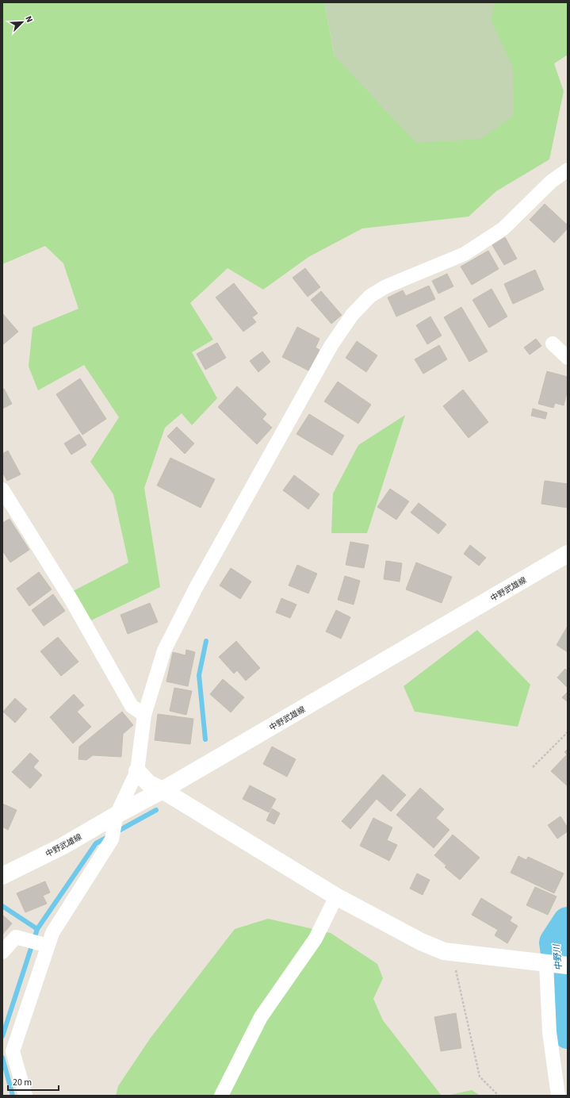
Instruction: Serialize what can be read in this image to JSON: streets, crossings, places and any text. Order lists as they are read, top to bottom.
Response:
{
  "streets": {
    "main road": ["中野武雄線"]
  },
  "water": ["中野川"],
  "scale_bar": "20 m",
  "north": "top right"
}
